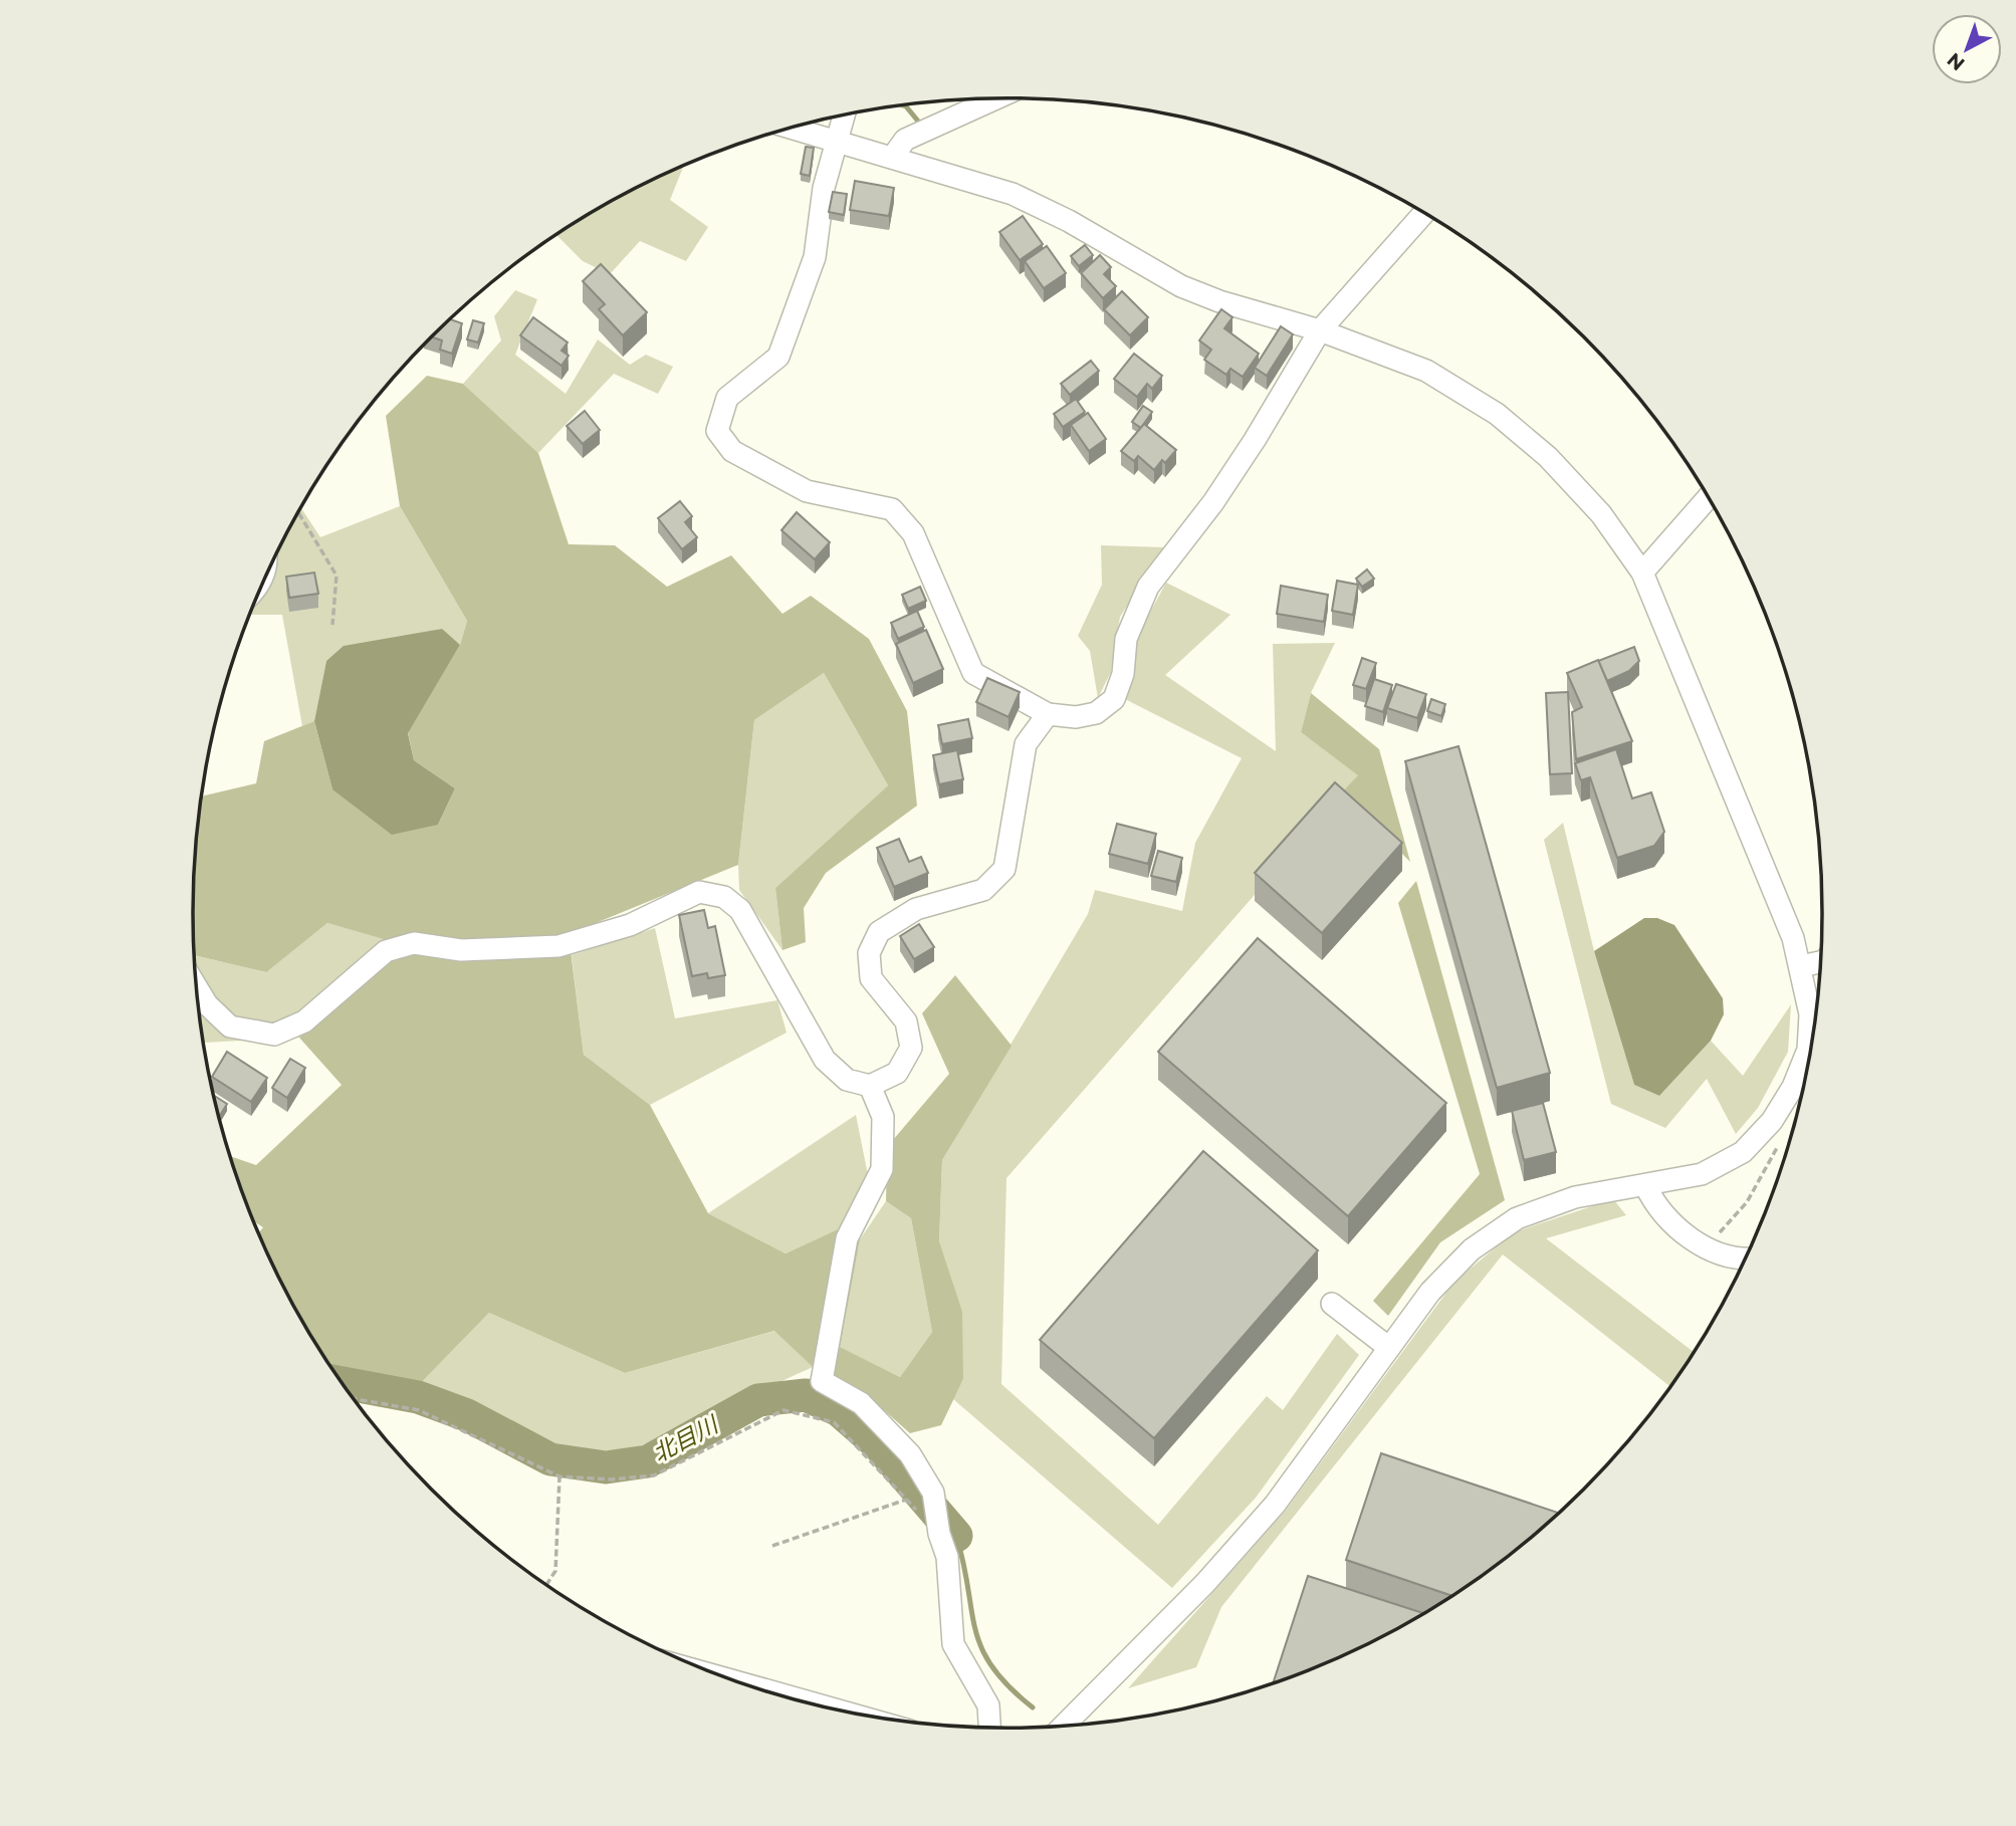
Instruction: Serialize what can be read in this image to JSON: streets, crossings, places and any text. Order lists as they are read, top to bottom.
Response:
{
  "water": ["北目川"],
  "north": "bottom left"
}
